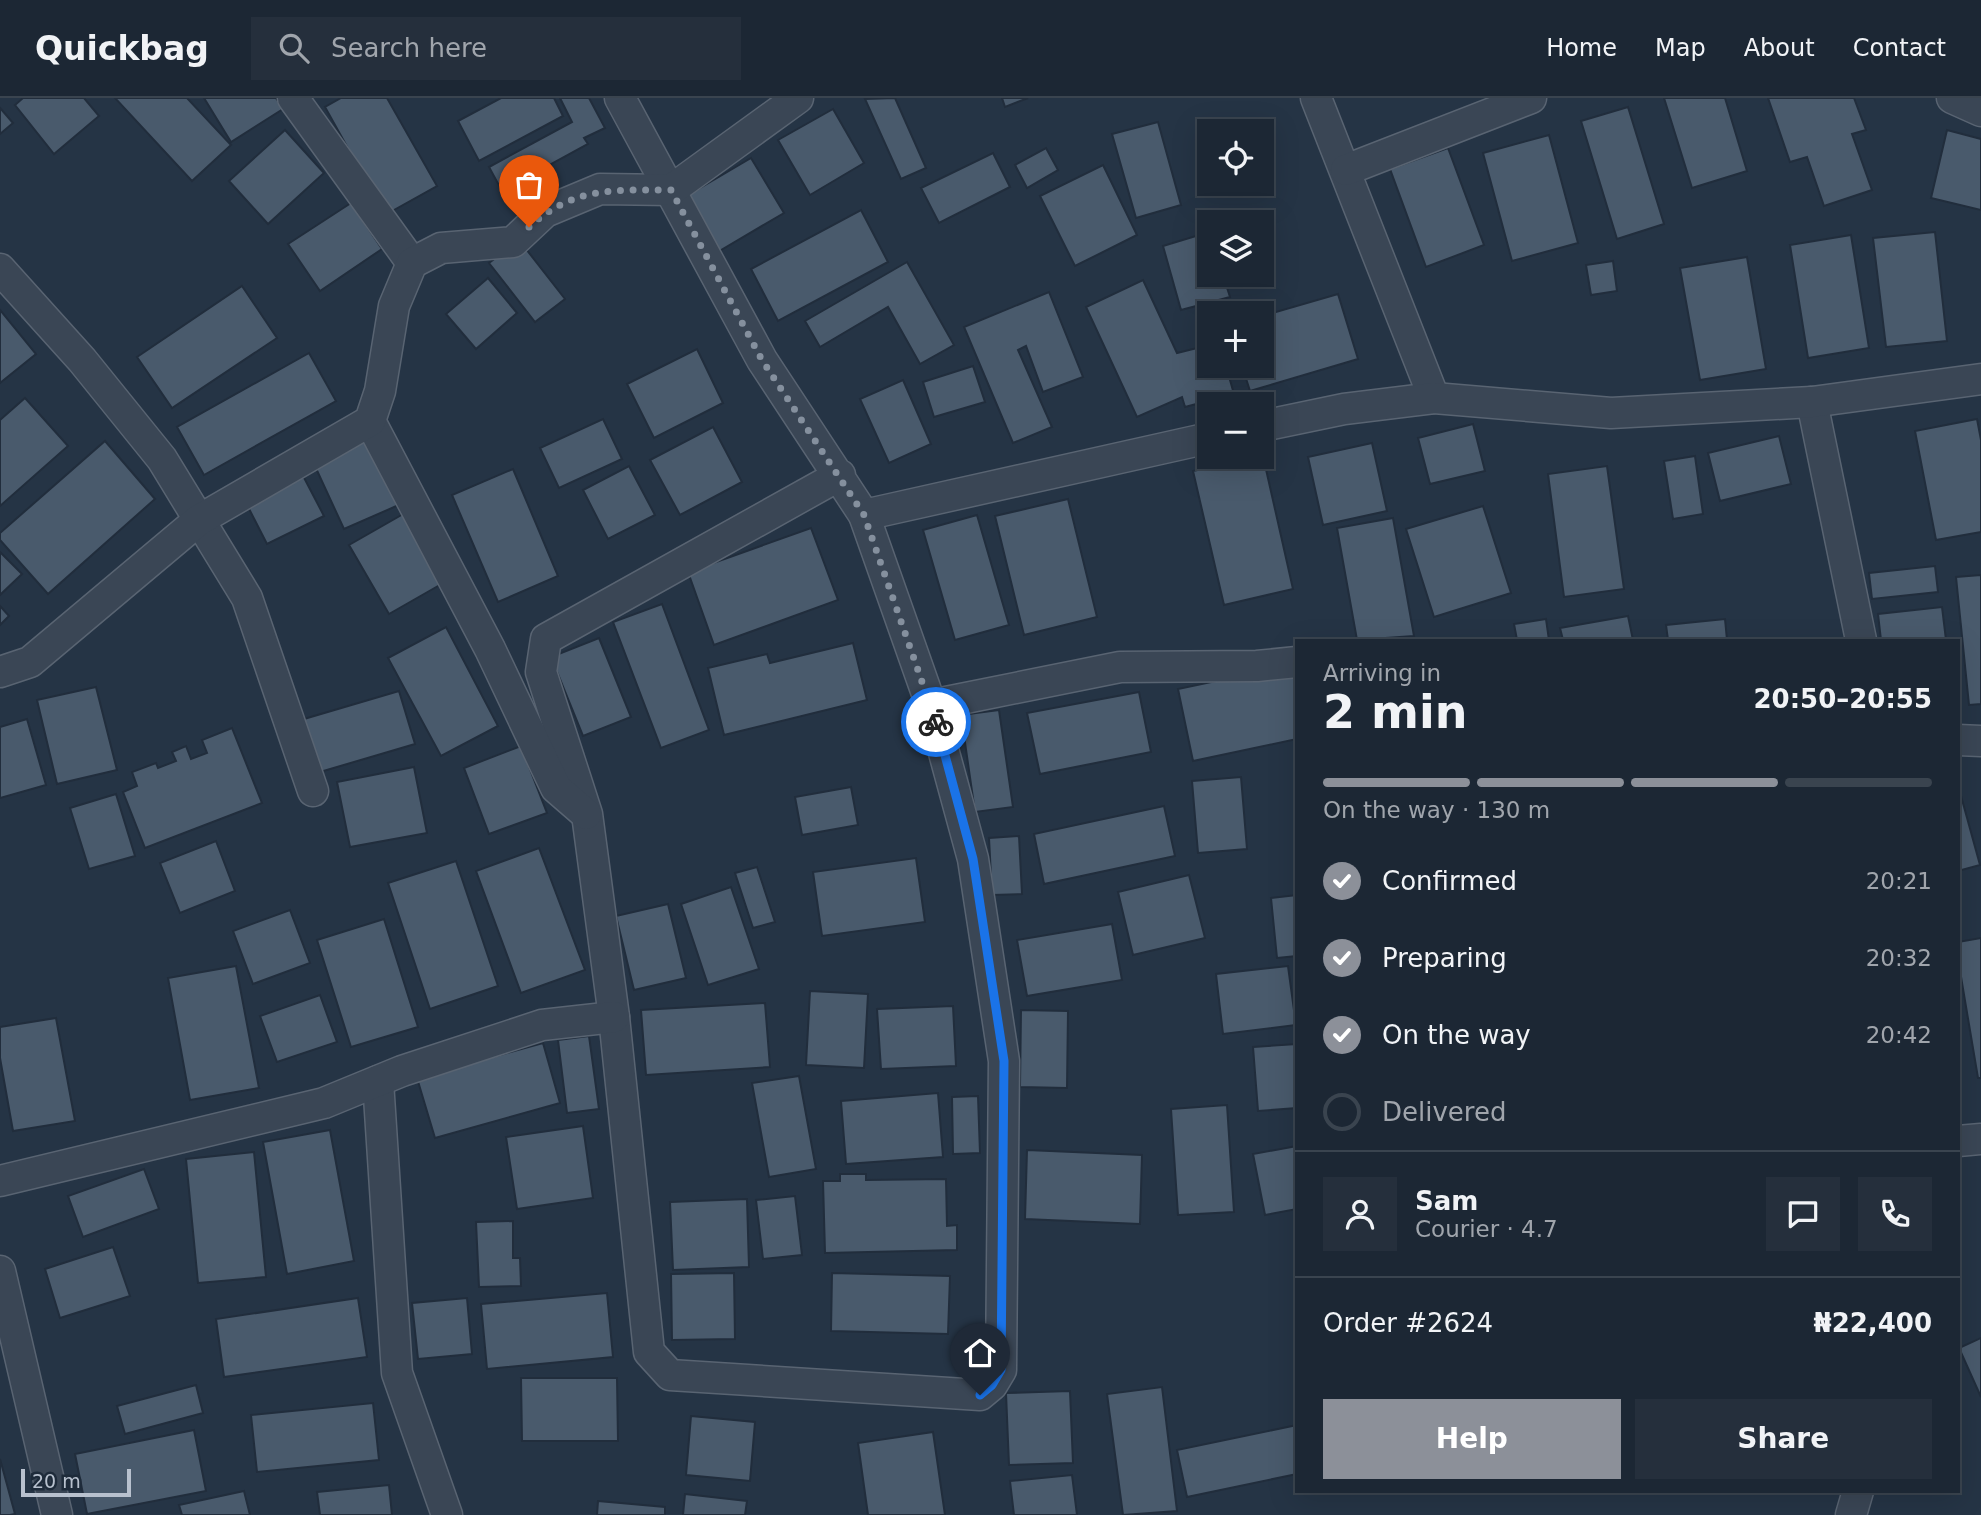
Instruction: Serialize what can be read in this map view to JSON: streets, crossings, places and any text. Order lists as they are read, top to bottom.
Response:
{
  "scale_bar": "20 m",
  "page": {
    "header": "Quickbag",
    "search": "Search here",
    "nav": [
      "Home",
      "Map",
      "About",
      "Contact"
    ],
    "map_buttons": ["+", "−"],
    "heading": ["2 min", "Arriving in", "20:50–20:55"],
    "panel": [
      "Sam",
      "Courier · 4.7",
      "Order #2624",
      "₦22,400"
    ],
    "bar": "On the way · 130 m",
    "list": [
      ["Confirmed", "20:21"],
      ["Preparing", "20:32"],
      ["On the way", "20:42"],
      "Delivered"
    ],
    "buttons": ["Help", "Share"],
    "scale": "20 m"
  }
}
